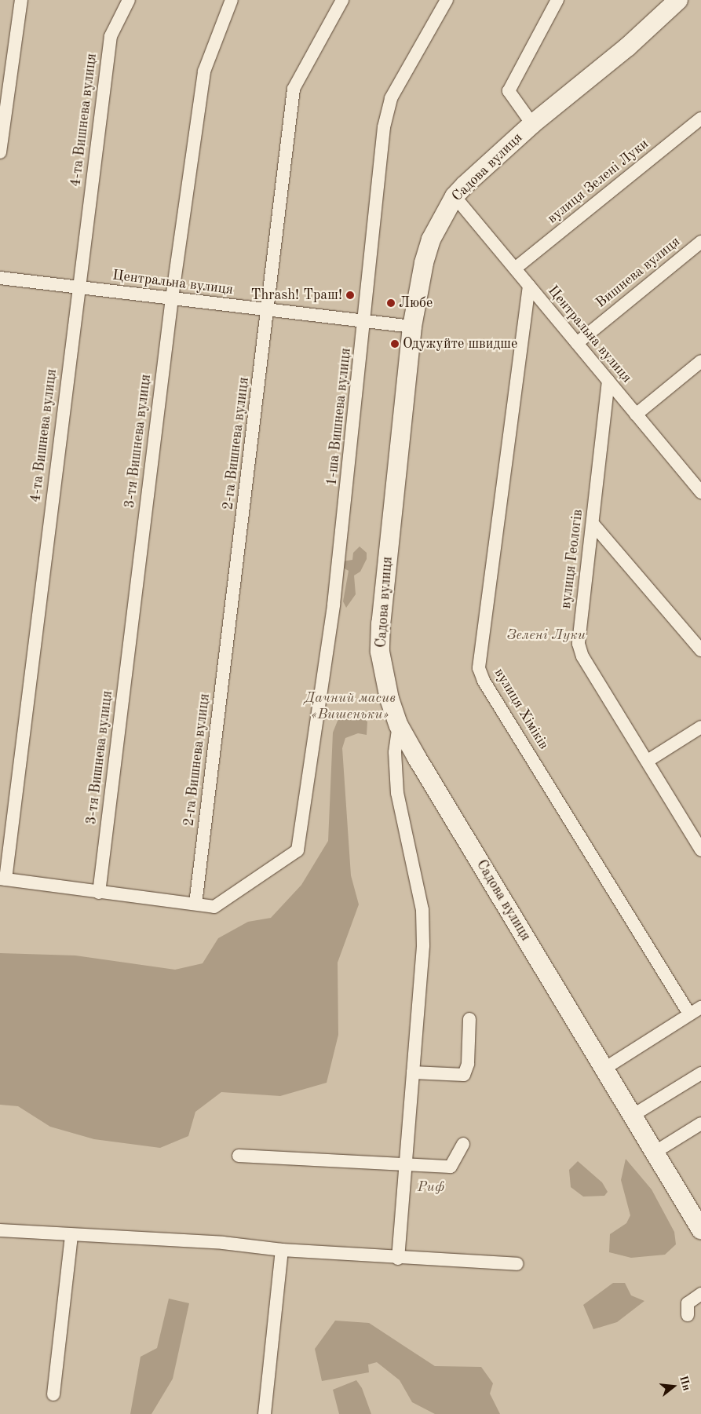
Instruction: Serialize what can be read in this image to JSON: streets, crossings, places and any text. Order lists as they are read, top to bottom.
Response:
{
  "streets": {
    "street": [
      "4-та Вишнева вулиця",
      "Садова вулиця",
      "вулиця Зелені Луки",
      "Вишнева вулиця",
      "Центральна вулиця",
      "1-ша Вишнева вулиця",
      "3-тя Вишнева вулиця",
      "2-га Вишнева вулиця",
      "вулиця Геологів",
      "вулиця Хіміків"
    ]
  },
  "crossings": [
    ["4-та Вишнева вулиця", "Центральна вулиця"],
    ["Садова вулиця", "Центральна вулиця"],
    ["вулиця Зелені Луки", "Центральна вулиця"],
    ["Вишнева вулиця", "Центральна вулиця"],
    ["Центральна вулиця", "1-ша Вишнева вулиця"],
    ["Центральна вулиця", "3-тя Вишнева вулиця"],
    ["Центральна вулиця", "2-га Вишнева вулиця"],
    ["Центральна вулиця", "вулиця Геологів"],
    ["Центральна вулиця", "вулиця Хіміків"],
    ["1-ша Вишнева вулиця", "2-га Вишнева вулиця"]
  ],
  "parks": ["Зелені Луки", "Дачний масив «Вишеньки»", "Риф"],
  "places": ["Thrash! Траш!", "Любе", "Одужуйте швидше"],
  "north": "right"
}
